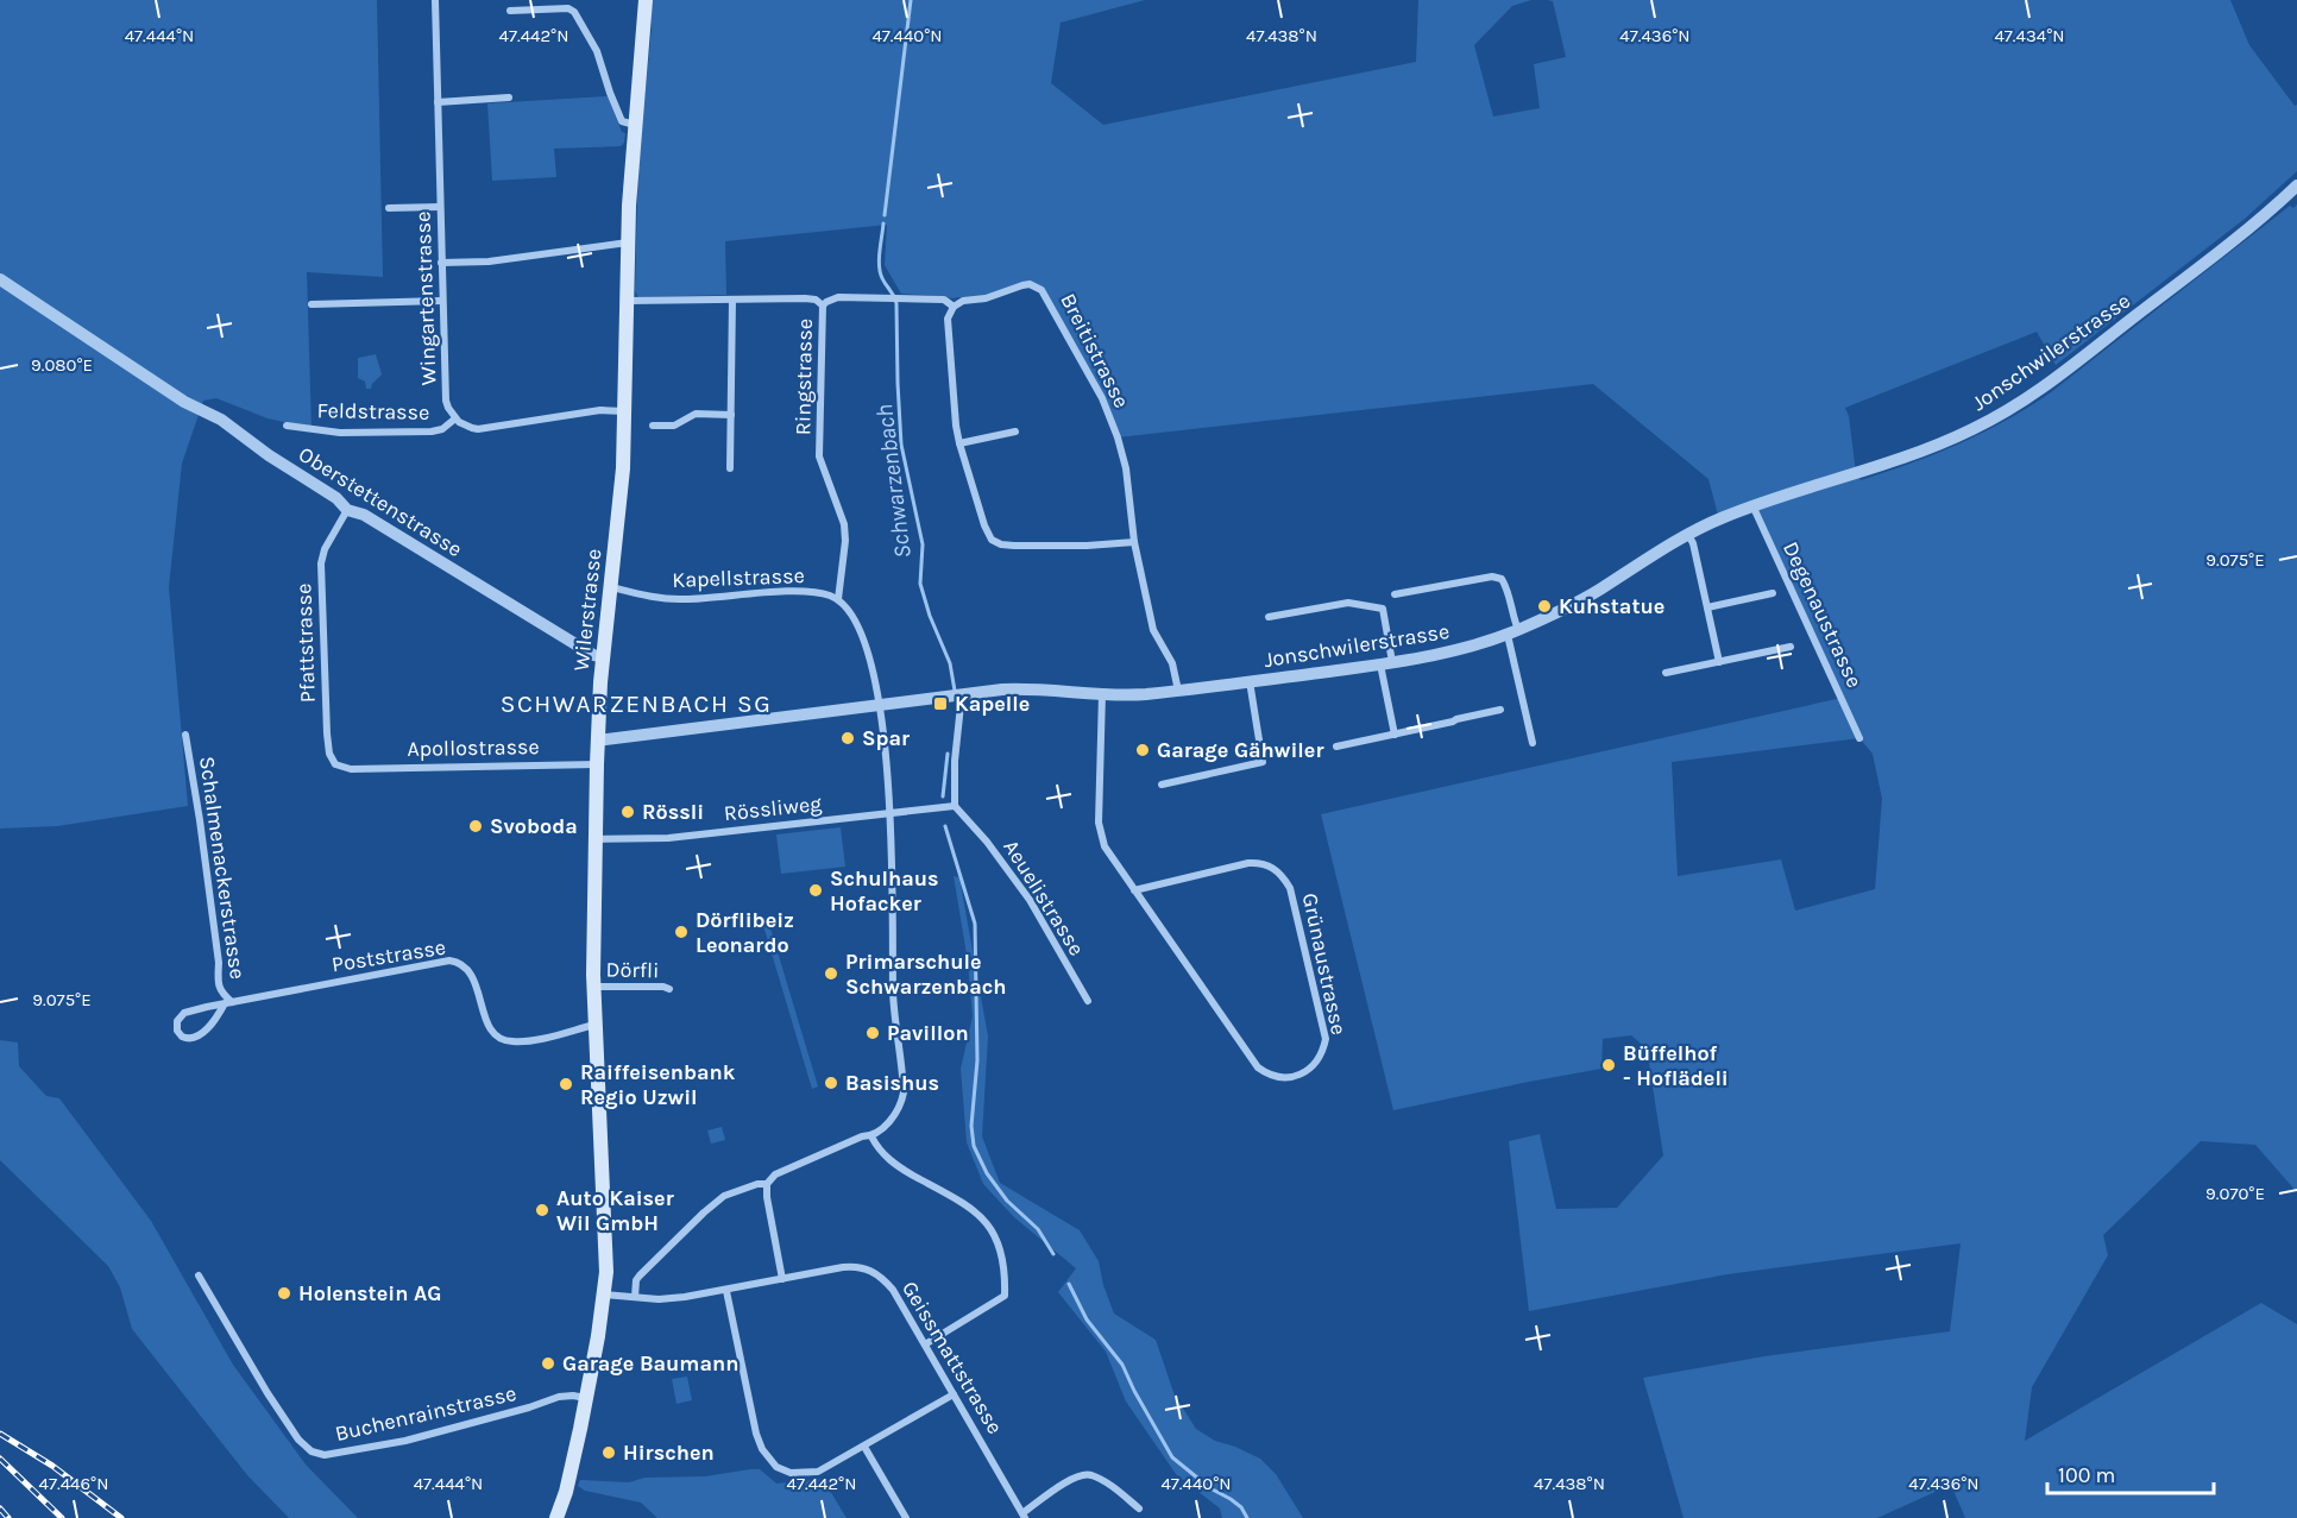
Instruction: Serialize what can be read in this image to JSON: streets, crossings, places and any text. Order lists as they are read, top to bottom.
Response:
{
  "streets": {
    "main road": ["Wilerstrasse"],
    "street": [
      "Wingartenstrasse",
      "Breitistrasse",
      "Jonschwilerstrasse",
      "Ringstrasse",
      "Feldstrasse",
      "Oberstettenstrasse",
      "Kapellstrasse",
      "Degenaustrasse",
      "Pfattstrasse",
      "Apollostrasse",
      "Rössliweg",
      "Schalmenackerstrasse",
      "Aeuelistrasse",
      "Poststrasse",
      "Grünaustrasse",
      "Dörfli",
      "Geissmattstrasse",
      "Buchenrainstrasse"
    ]
  },
  "crossings": [
    ["Wingartenstrasse", "Feldstrasse"],
    ["Breitistrasse", "Jonschwilerstrasse"],
    ["Jonschwilerstrasse", "Wilerstrasse"],
    ["Jonschwilerstrasse", "Degenaustrasse"],
    ["Jonschwilerstrasse", "Grünaustrasse"],
    ["Ringstrasse", "Kapellstrasse"],
    ["Ringstrasse", "Wilerstrasse"],
    ["Oberstettenstrasse", "Wilerstrasse"],
    ["Oberstettenstrasse", "Pfattstrasse"],
    ["Kapellstrasse", "Wilerstrasse"],
    ["Wilerstrasse", "Apollostrasse"],
    ["Wilerstrasse", "Rössliweg"],
    ["Wilerstrasse", "Poststrasse"],
    ["Wilerstrasse", "Dörfli"],
    ["Wilerstrasse", "Geissmattstrasse"],
    ["Wilerstrasse", "Buchenrainstrasse"],
    ["Pfattstrasse", "Apollostrasse"],
    ["Rössliweg", "Aeuelistrasse"],
    ["Schalmenackerstrasse", "Poststrasse"]
  ],
  "districts": ["SCHWARZENBACH SG"],
  "water": ["Schwarzenbach"],
  "places": {
    "other": [
      "Kuhstatue",
      "Spar",
      "Garage Gähwiler",
      "Rössli",
      "Svoboda",
      "Schulhaus Hofacker",
      "Dörflibeiz Leonardo",
      "Primarschule Schwarzenbach",
      "Pavillon",
      "Büffelhof - Hoflädeli",
      "Basishus",
      "Raiffeisenbank Regio Uzwil",
      "Auto Kaiser Wil GmbH",
      "Holenstein AG",
      "Garage Baumann",
      "Hirschen"
    ],
    "transit": ["Kapelle"]
  },
  "scale_bar": "100 m",
  "coordinates": [
    "47.444°N",
    "47.442°N",
    "47.440°N",
    "47.438°N",
    "47.436°N",
    "47.434°N",
    "9.080°E",
    "9.075°E",
    "9.070°E",
    "47.446°N"
  ]
}
